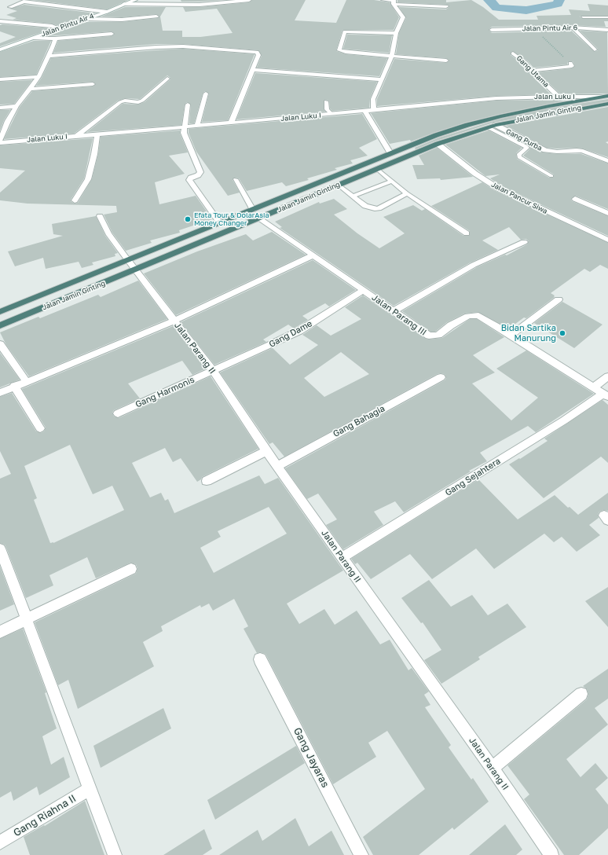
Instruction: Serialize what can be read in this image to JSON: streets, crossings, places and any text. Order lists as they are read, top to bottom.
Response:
{
  "streets": {
    "highway": ["Jalan Jamin Ginting"],
    "street": [
      "Jalan Pintu Air 4",
      "Jalan Pintu Air 6",
      "Gang Utama",
      "Jalan Luku I",
      "Gang Purba",
      "Jalan Pancur Siwa",
      "Jalan Parang III",
      "Gang Dame",
      "Jalan Parang II",
      "Gang Harmonis",
      "Gang Bahagia",
      "Gang Sejahtera",
      "Gang Jayaras",
      "Gang Riahna II"
    ]
  },
  "crossings": [
    ["Gang Utama", "Jalan Luku I"],
    ["Gang Utama", "Jalan Jamin Ginting"],
    ["Jalan Luku I", "Jalan Jamin Ginting"],
    ["Jalan Jamin Ginting", "Gang Purba"],
    ["Jalan Jamin Ginting", "Jalan Pancur Siwa"],
    ["Jalan Jamin Ginting", "Jalan Parang III"],
    ["Jalan Jamin Ginting", "Jalan Parang II"],
    ["Jalan Parang III", "Gang Dame"],
    ["Jalan Parang III", "Gang Sejahtera"],
    ["Gang Dame", "Jalan Parang II"],
    ["Gang Dame", "Gang Harmonis"],
    ["Jalan Parang II", "Gang Harmonis"],
    ["Jalan Parang II", "Gang Bahagia"],
    ["Jalan Parang II", "Gang Sejahtera"]
  ],
  "places": ["Efata Tour & DolarAsia Money Changer", "Bidan Sartika Manurung"]
}
